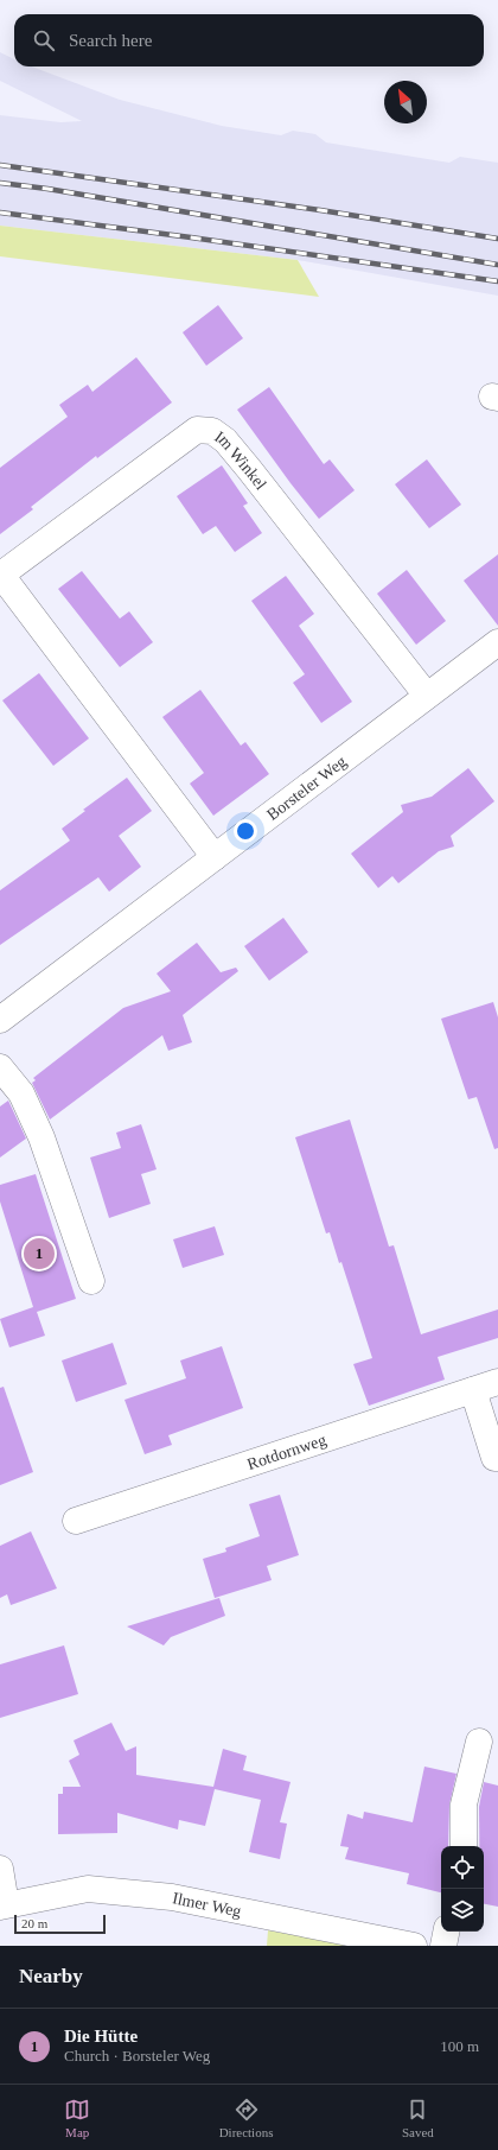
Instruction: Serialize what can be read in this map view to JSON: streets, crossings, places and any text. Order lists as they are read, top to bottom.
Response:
{
  "streets": {
    "street": [
      "Im Winkel",
      "Borsteler Weg",
      "Rotdornweg",
      "Ilmer Weg"
    ]
  },
  "crossings": [
    ["Im Winkel", "Borsteler Weg"]
  ],
  "scale_bar": "20 m",
  "north": "top left",
  "page": {
    "search": "Search here",
    "pins": "1",
    "scale": "20 m",
    "heading": "Nearby",
    "list": [
      {
        "mark": "1",
        "name": "Die Hütte",
        "note": "Church · Borsteler Weg",
        "value": "100 m"
      }
    ],
    "nav": ["Map", "Directions", "Saved"]
  }
}
